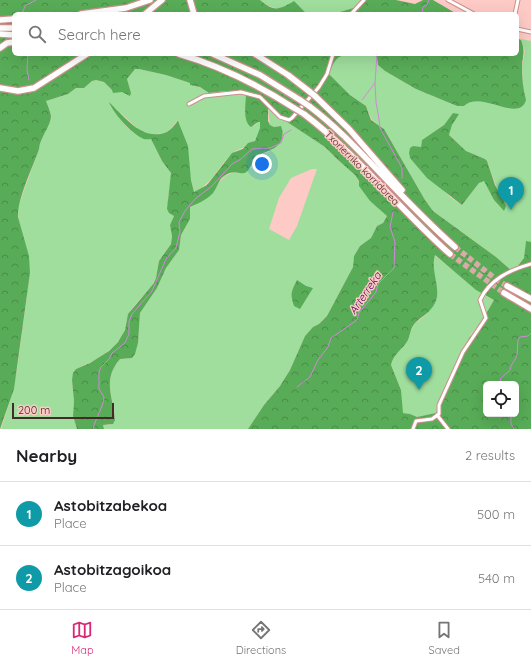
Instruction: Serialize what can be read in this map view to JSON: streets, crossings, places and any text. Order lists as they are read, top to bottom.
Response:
{
  "streets": {
    "highway": ["Txorierriko korridorea"]
  },
  "water": ["Arterreka"],
  "scale_bar": "200 m",
  "page": {
    "search": "Search here",
    "pins": ["1", "2"],
    "scale": "200 m",
    "heading": ["Nearby", "2 results"],
    "list": [
      {
        "mark": "1",
        "name": "Astobitzabekoa",
        "note": "Place",
        "value": "500 m"
      },
      {
        "mark": "2",
        "name": "Astobitzagoikoa",
        "note": "Place",
        "value": "540 m"
      }
    ],
    "nav": ["Map", "Directions", "Saved"]
  }
}
